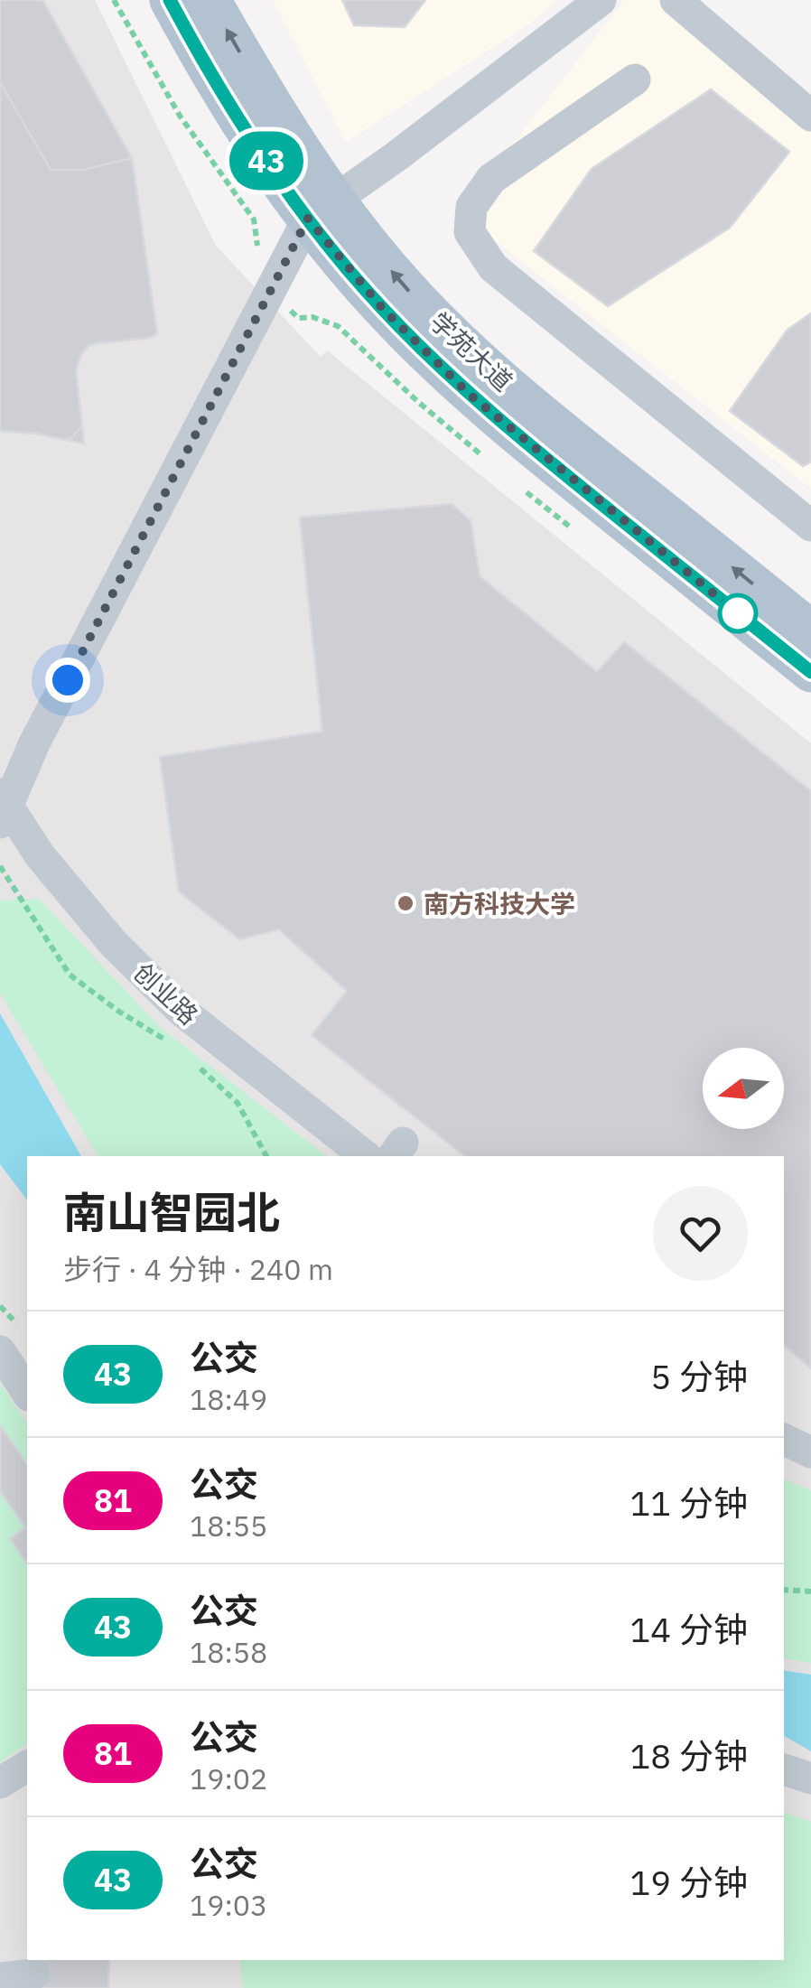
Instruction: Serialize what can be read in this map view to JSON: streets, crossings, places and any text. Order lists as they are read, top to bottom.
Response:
{
  "streets": {
    "main road": ["学苑大道"],
    "street": ["创业路"]
  },
  "places": ["南方科技大学"],
  "lines": ["bus line 43"],
  "north": "left",
  "page": {
    "on_map": "43",
    "heading": ["南山智园北", "步行 · 4 分钟 · 240 m"],
    "list": [
      {
        "mark": "43",
        "name": "公交",
        "note": "18:49",
        "value": "5 分钟"
      },
      {
        "mark": "81",
        "name": "公交",
        "note": "18:55",
        "value": "11 分钟"
      },
      {
        "mark": "43",
        "name": "公交",
        "note": "18:58",
        "value": "14 分钟"
      },
      {
        "mark": "81",
        "name": "公交",
        "note": "19:02",
        "value": "18 分钟"
      },
      {
        "mark": "43",
        "name": "公交",
        "note": "19:03",
        "value": "19 分钟"
      }
    ]
  }
}
